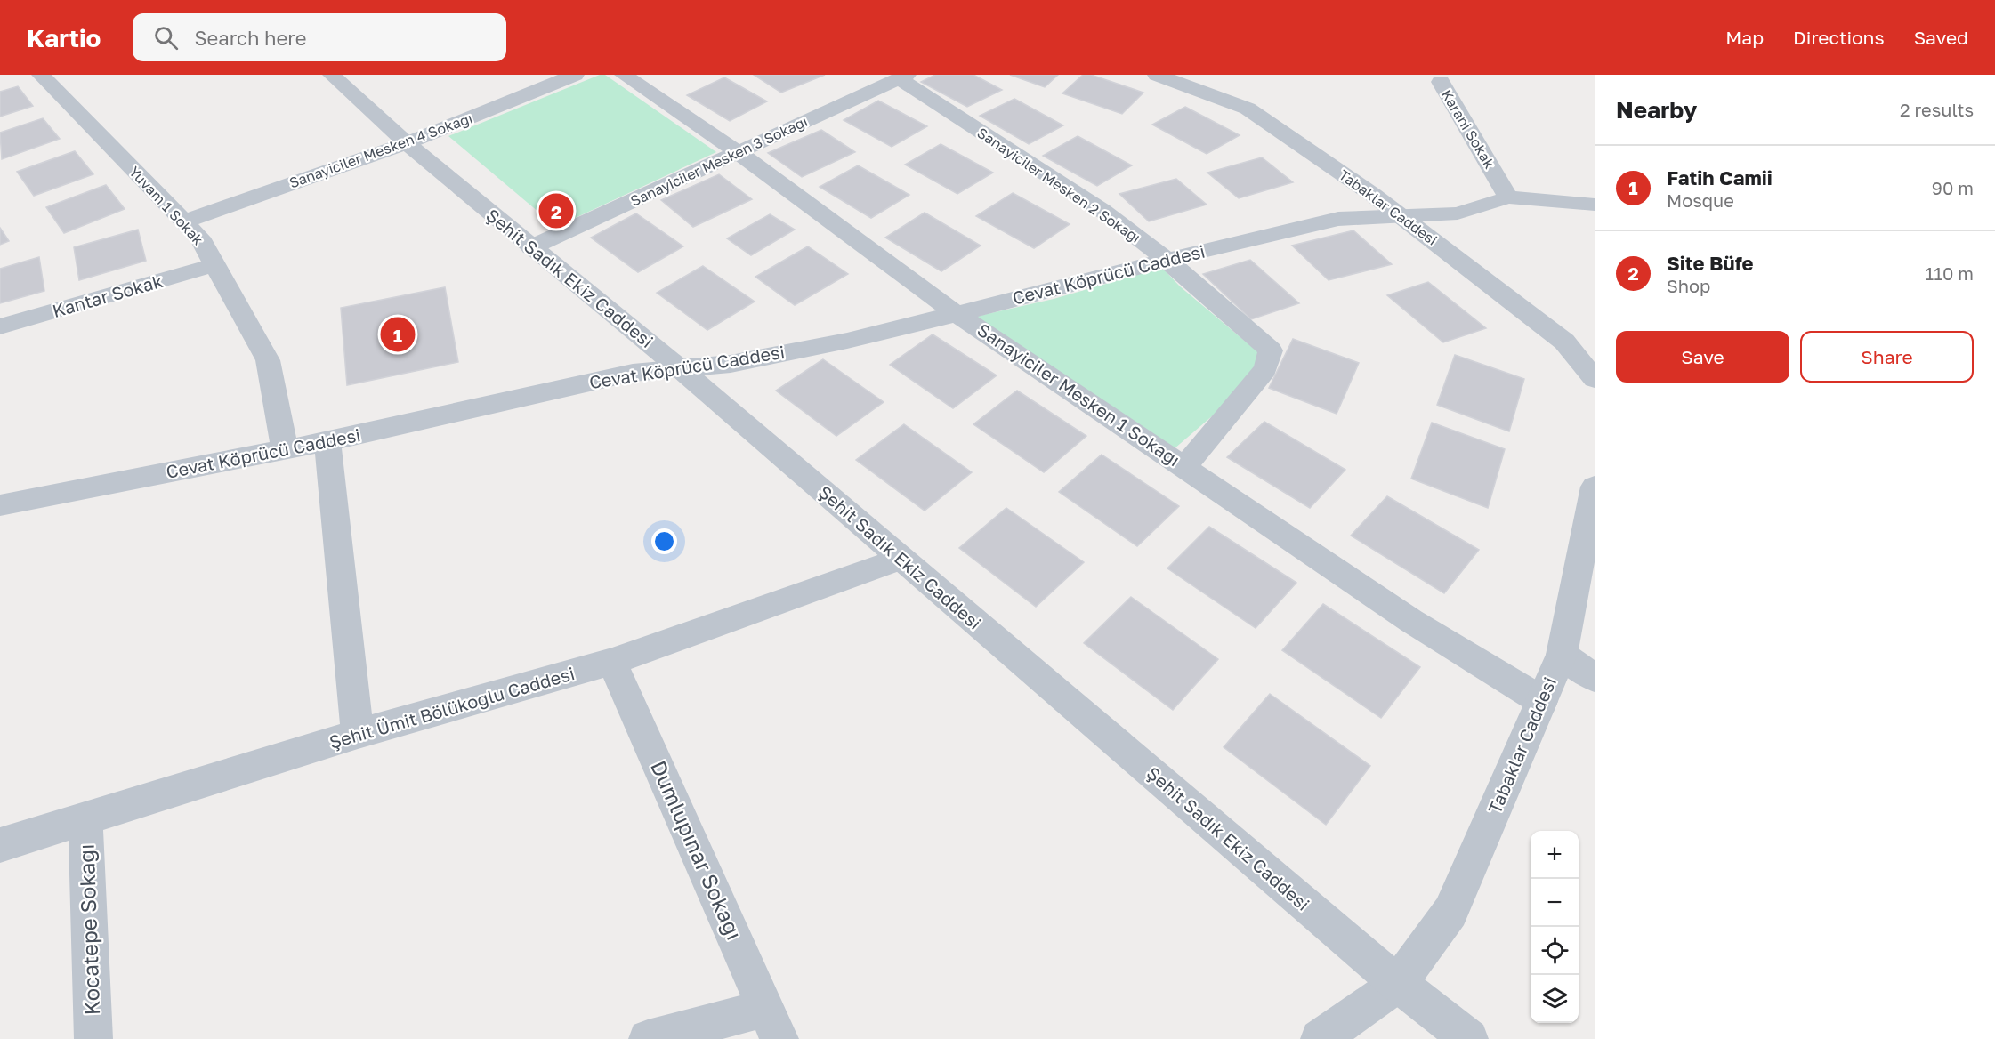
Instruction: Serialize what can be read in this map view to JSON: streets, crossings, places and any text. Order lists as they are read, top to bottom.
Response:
{
  "streets": {
    "street": [
      "Karani Sokak",
      "Sanayiciler Mesken 4 Sokağı",
      "Sanayiciler Mesken 3 Sokağı",
      "Sanayiciler Mesken 2 Sokağı",
      "Yuvam 1 Sokak",
      "Tabaklar Caddesi",
      "Cevat Köprücü Caddesi",
      "Şehit Sadık Ekiz Caddesi",
      "Kantar Sokak",
      "Sanayiciler Mesken 1 Sokağı",
      "Şehit Ümit Bölükoğlu Caddesi",
      "Dumlupınar Sokağı",
      "Kocatepe Sokağı"
    ]
  },
  "crossings": [
    ["Karani Sokak", "Cevat Köprücü Caddesi"],
    ["Sanayiciler Mesken 4 Sokağı", "Yuvam 1 Sokak"],
    ["Sanayiciler Mesken 4 Sokağı", "Şehit Sadık Ekiz Caddesi"],
    ["Sanayiciler Mesken 3 Sokağı", "Sanayiciler Mesken 2 Sokağı"],
    ["Sanayiciler Mesken 3 Sokağı", "Şehit Sadık Ekiz Caddesi"],
    ["Sanayiciler Mesken 3 Sokağı", "Sanayiciler Mesken 1 Sokağı"],
    ["Sanayiciler Mesken 2 Sokağı", "Cevat Köprücü Caddesi"],
    ["Sanayiciler Mesken 2 Sokağı", "Sanayiciler Mesken 1 Sokağı"],
    ["Yuvam 1 Sokak", "Cevat Köprücü Caddesi"],
    ["Yuvam 1 Sokak", "Kantar Sokak"],
    ["Tabaklar Caddesi", "Cevat Köprücü Caddesi"],
    ["Tabaklar Caddesi", "Şehit Sadık Ekiz Caddesi"],
    ["Tabaklar Caddesi", "Sanayiciler Mesken 1 Sokağı"],
    ["Cevat Köprücü Caddesi", "Şehit Sadık Ekiz Caddesi"],
    ["Cevat Köprücü Caddesi", "Sanayiciler Mesken 1 Sokağı"],
    ["Şehit Sadık Ekiz Caddesi", "Şehit Ümit Bölükoğlu Caddesi"],
    ["Şehit Ümit Bölükoğlu Caddesi", "Dumlupınar Sokağı"],
    ["Şehit Ümit Bölükoğlu Caddesi", "Kocatepe Sokağı"]
  ],
  "page": {
    "header": "Kartio",
    "search": "Search here",
    "nav": ["Map", "Directions", "Saved"],
    "heading": ["Nearby", "2 results"],
    "list": [
      {
        "mark": "1",
        "name": "Fatih Camii",
        "note": "Mosque",
        "value": "90 m"
      },
      {
        "mark": "2",
        "name": "Site Büfe",
        "note": "Shop",
        "value": "110 m"
      }
    ],
    "pins": ["2", "1"],
    "buttons": ["Save", "Share"],
    "map_buttons": ["+", "−"]
  }
}
